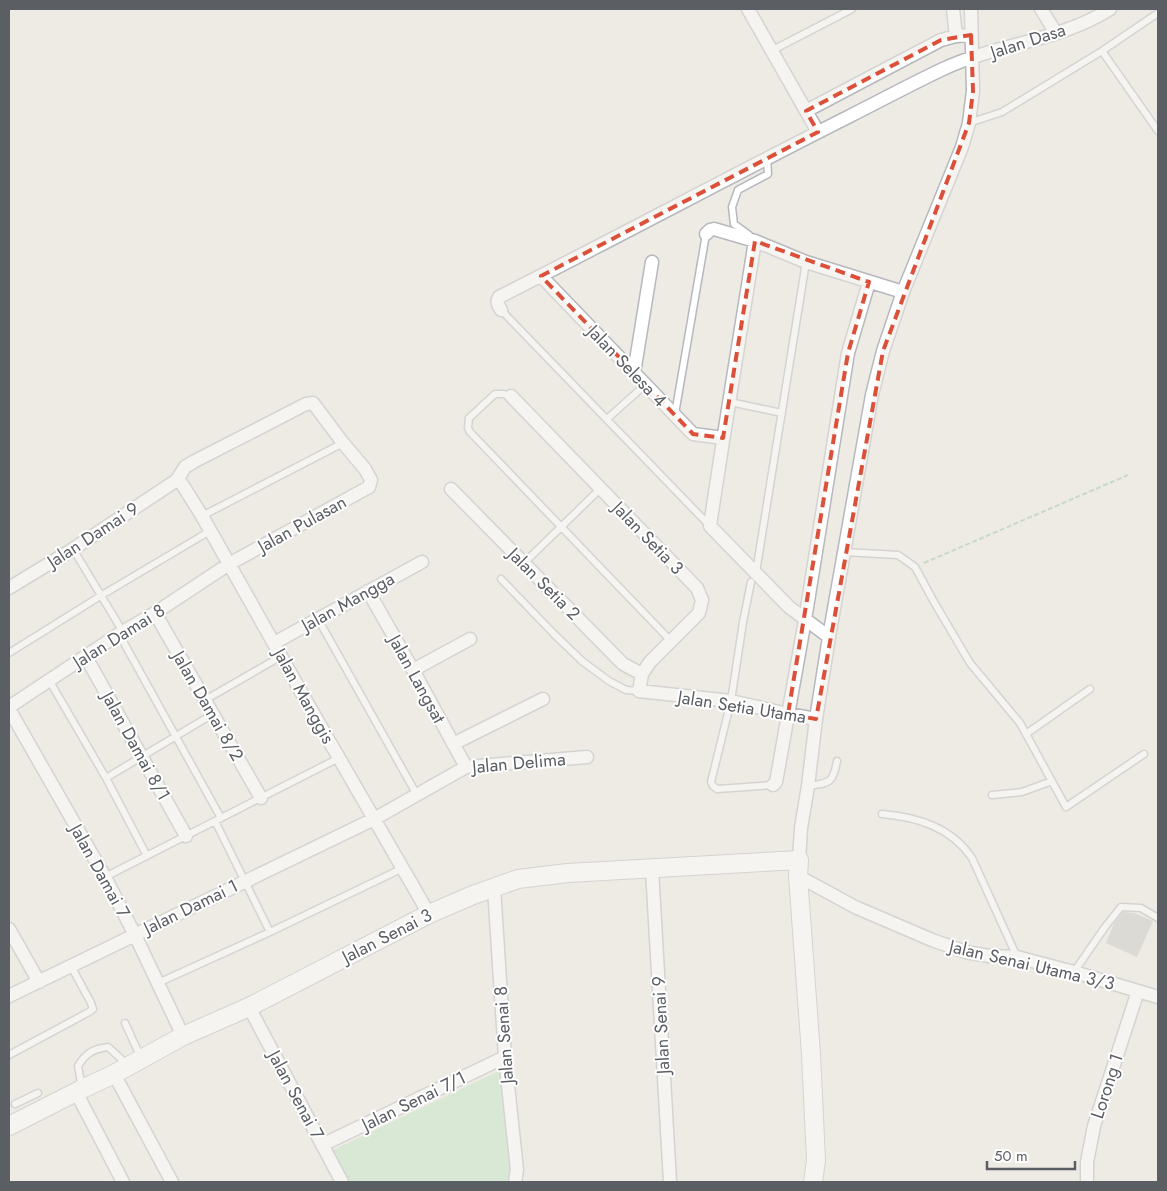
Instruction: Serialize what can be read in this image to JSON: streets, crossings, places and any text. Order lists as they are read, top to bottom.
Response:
{
  "streets": {
    "street": [
      "Jalan Dasa",
      "Jalan Selesa 4",
      "Jalan Pulasan",
      "Jalan Damai 9",
      "Jalan Setia 3",
      "Jalan Setia 2",
      "Jalan Mangga",
      "Jalan Damai 8",
      "Jalan Langsat",
      "Jalan Manggis",
      "Jalan Damai 8/2",
      "Jalan Setia Utama",
      "Jalan Damai 8/1",
      "Jalan Delima",
      "Jalan Damai 7",
      "Jalan Damai 1",
      "Jalan Senai 3",
      "Jalan Senai Utama 3/3",
      "Jalan Senai 9",
      "Jalan Senai 8",
      "Lorong 1",
      "Jalan Senai 7",
      "Jalan Senai 7/1"
    ]
  },
  "crossings": [
    ["Jalan Dasa", "Jalan Selesa 4"],
    ["Jalan Pulasan", "Jalan Damai 9"],
    ["Jalan Pulasan", "Jalan Damai 8"],
    ["Jalan Pulasan", "Jalan Manggis"],
    ["Jalan Damai 9", "Jalan Manggis"],
    ["Jalan Setia 3", "Jalan Setia 2"],
    ["Jalan Setia 3", "Jalan Setia Utama"],
    ["Jalan Mangga", "Jalan Langsat"],
    ["Jalan Mangga", "Jalan Manggis"],
    ["Jalan Damai 8", "Jalan Manggis"],
    ["Jalan Damai 8", "Jalan Damai 8/2"],
    ["Jalan Damai 8", "Jalan Damai 8/1"],
    ["Jalan Damai 8", "Jalan Damai 7"],
    ["Jalan Langsat", "Jalan Delima"],
    ["Jalan Manggis", "Jalan Delima"],
    ["Jalan Manggis", "Jalan Damai 1"],
    ["Jalan Manggis", "Jalan Senai 3"],
    ["Jalan Delima", "Jalan Damai 1"],
    ["Jalan Damai 7", "Jalan Damai 1"],
    ["Jalan Damai 7", "Jalan Senai 3"],
    ["Jalan Senai 3", "Jalan Senai Utama 3/3"],
    ["Jalan Senai 3", "Jalan Senai 9"],
    ["Jalan Senai 3", "Jalan Senai 8"],
    ["Jalan Senai 3", "Jalan Senai 7"],
    ["Jalan Senai Utama 3/3", "Lorong 1"],
    ["Jalan Senai 8", "Jalan Senai 7/1"],
    ["Jalan Senai 7", "Jalan Senai 7/1"]
  ],
  "scale_bar": "50 m"
}
